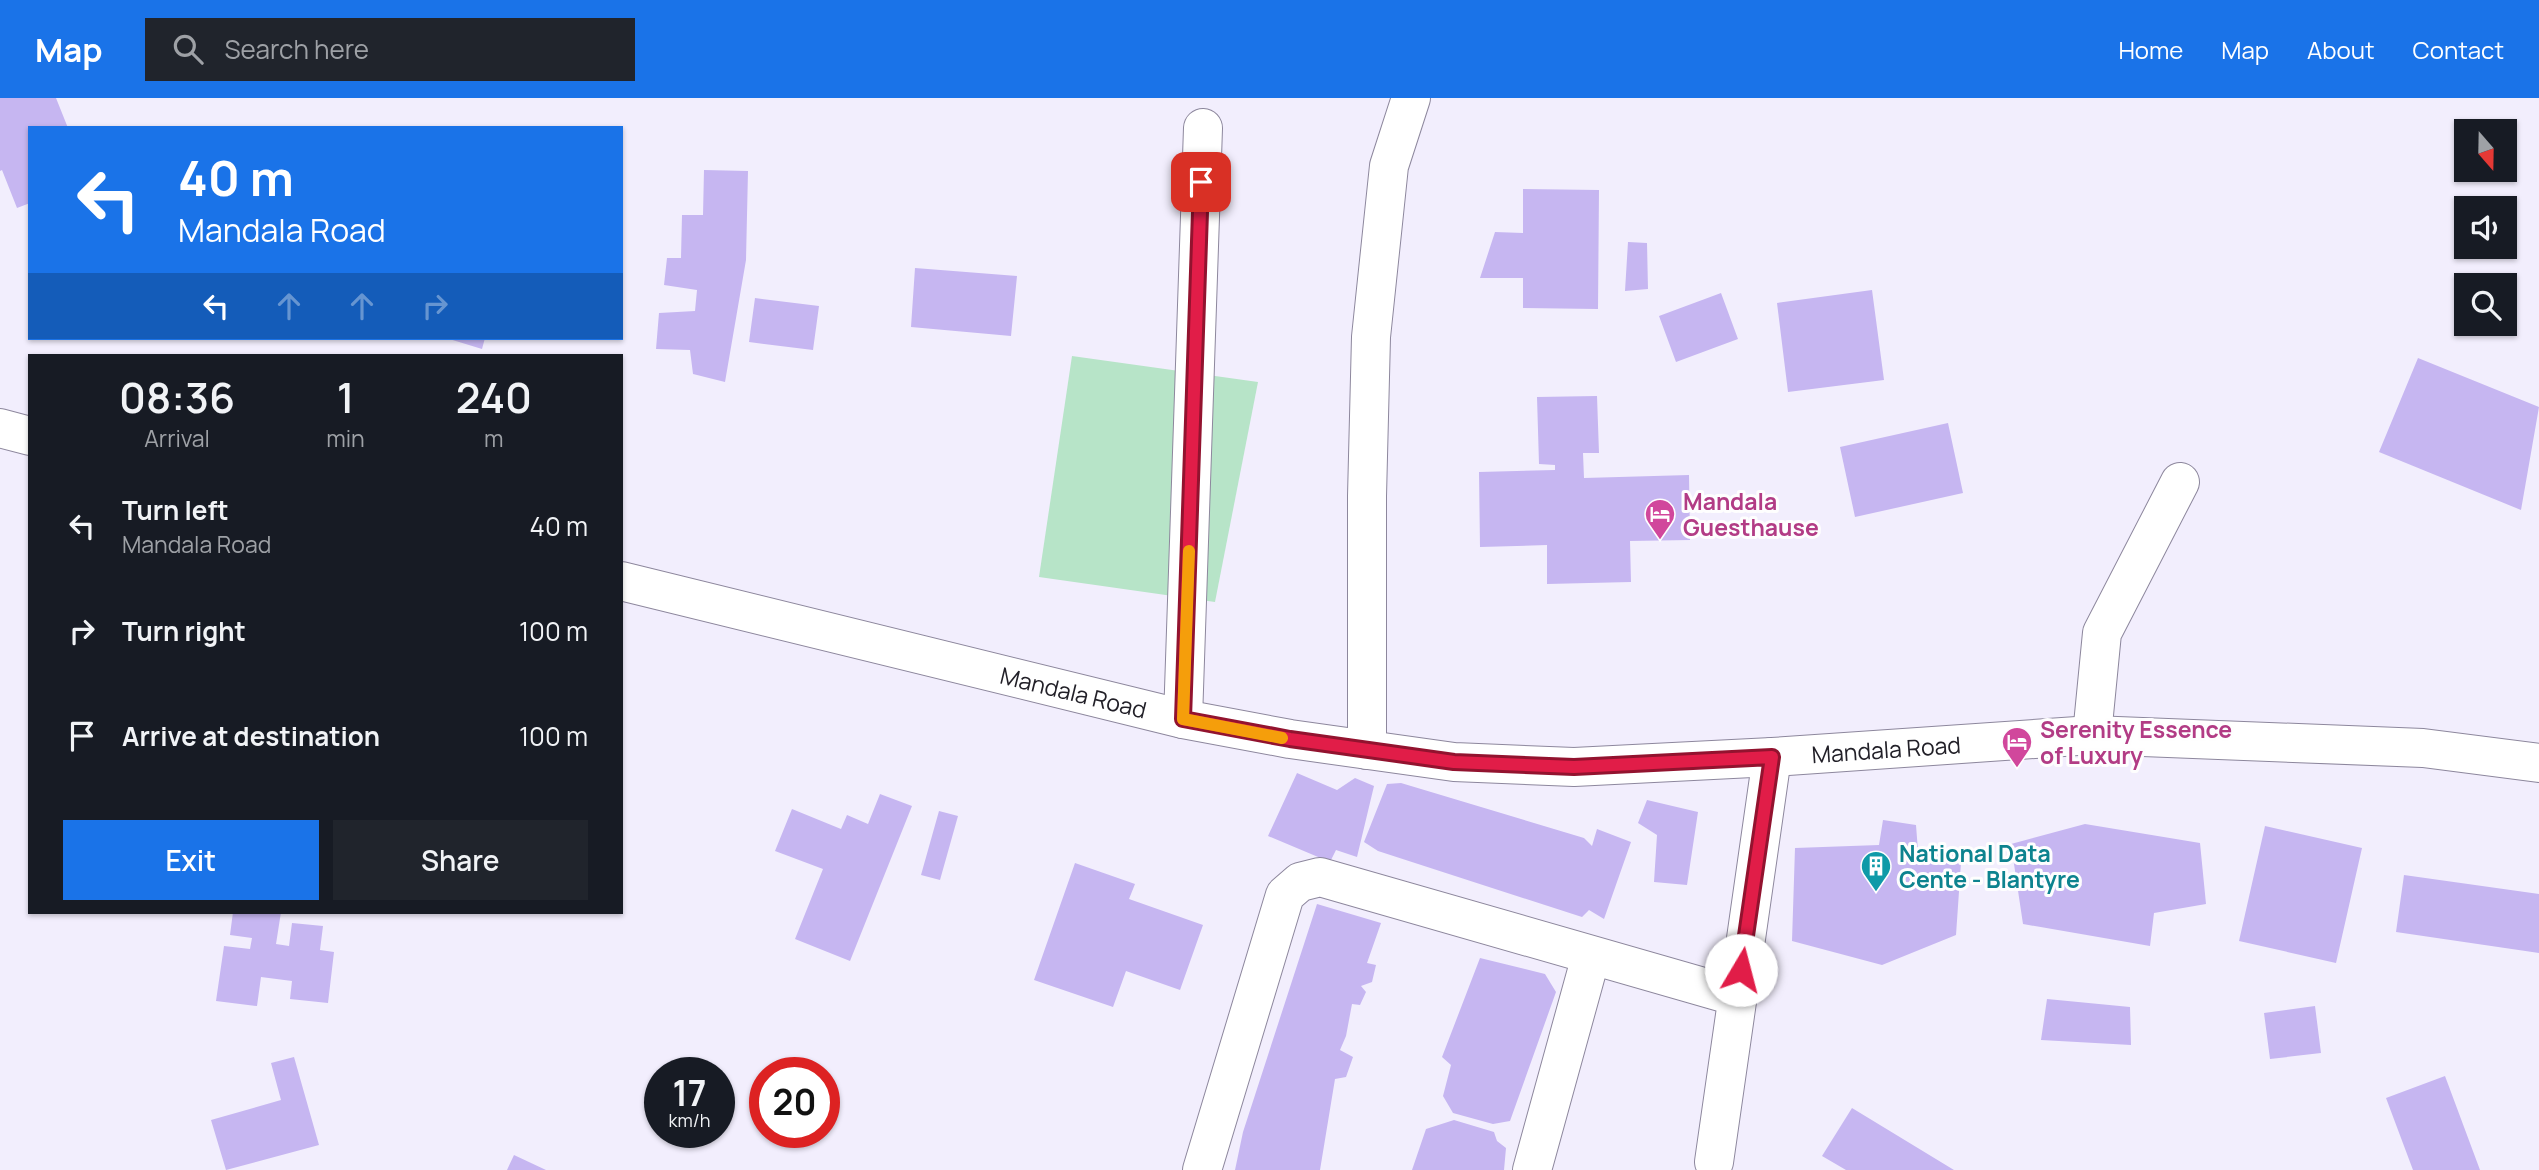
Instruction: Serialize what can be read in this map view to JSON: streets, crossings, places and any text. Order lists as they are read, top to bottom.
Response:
{
  "streets": {
    "street": ["Mandala Road"]
  },
  "places": {
    "hotel": ["Mandala Guesthause", "Serenity Essence of Luxury"],
    "building": ["National Data Cente - Blantyre"]
  },
  "north": "bottom",
  "page": {
    "header": "Map",
    "search": "Search here",
    "nav": [
      "Home",
      "Map",
      "About",
      "Contact"
    ],
    "turn": ["40 m", "Mandala Road"],
    "eta": [
      "08:36",
      "Arrival",
      "1",
      "min",
      "240",
      "m"
    ],
    "list": [
      {
        "name": "Turn left",
        "note": "Mandala Road",
        "value": "40 m"
      },
      {
        "name": "Turn right",
        "value": "100 m"
      },
      {
        "name": "Arrive at destination",
        "value": "100 m"
      }
    ],
    "buttons": ["Exit", "Share"],
    "speed": "17 km/h",
    "limit": "20"
  }
}
